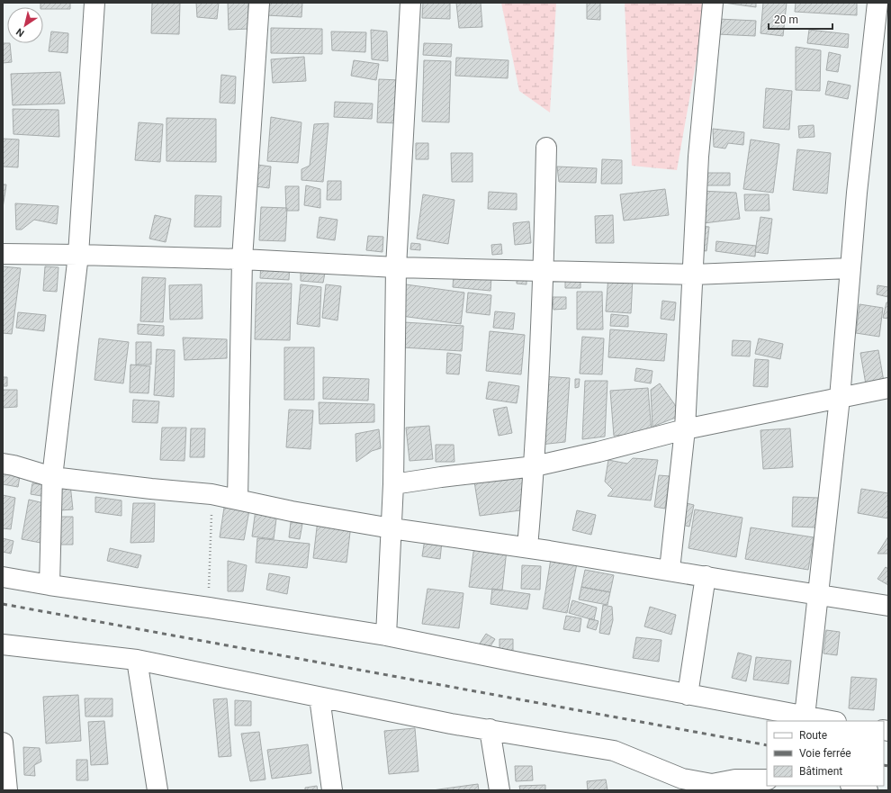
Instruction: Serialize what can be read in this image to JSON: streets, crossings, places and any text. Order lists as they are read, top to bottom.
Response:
{
  "legend": ["Route", "Voie ferrée", "Bâtiment"],
  "scale_bar": "20 m",
  "north": "bottom left"
}
